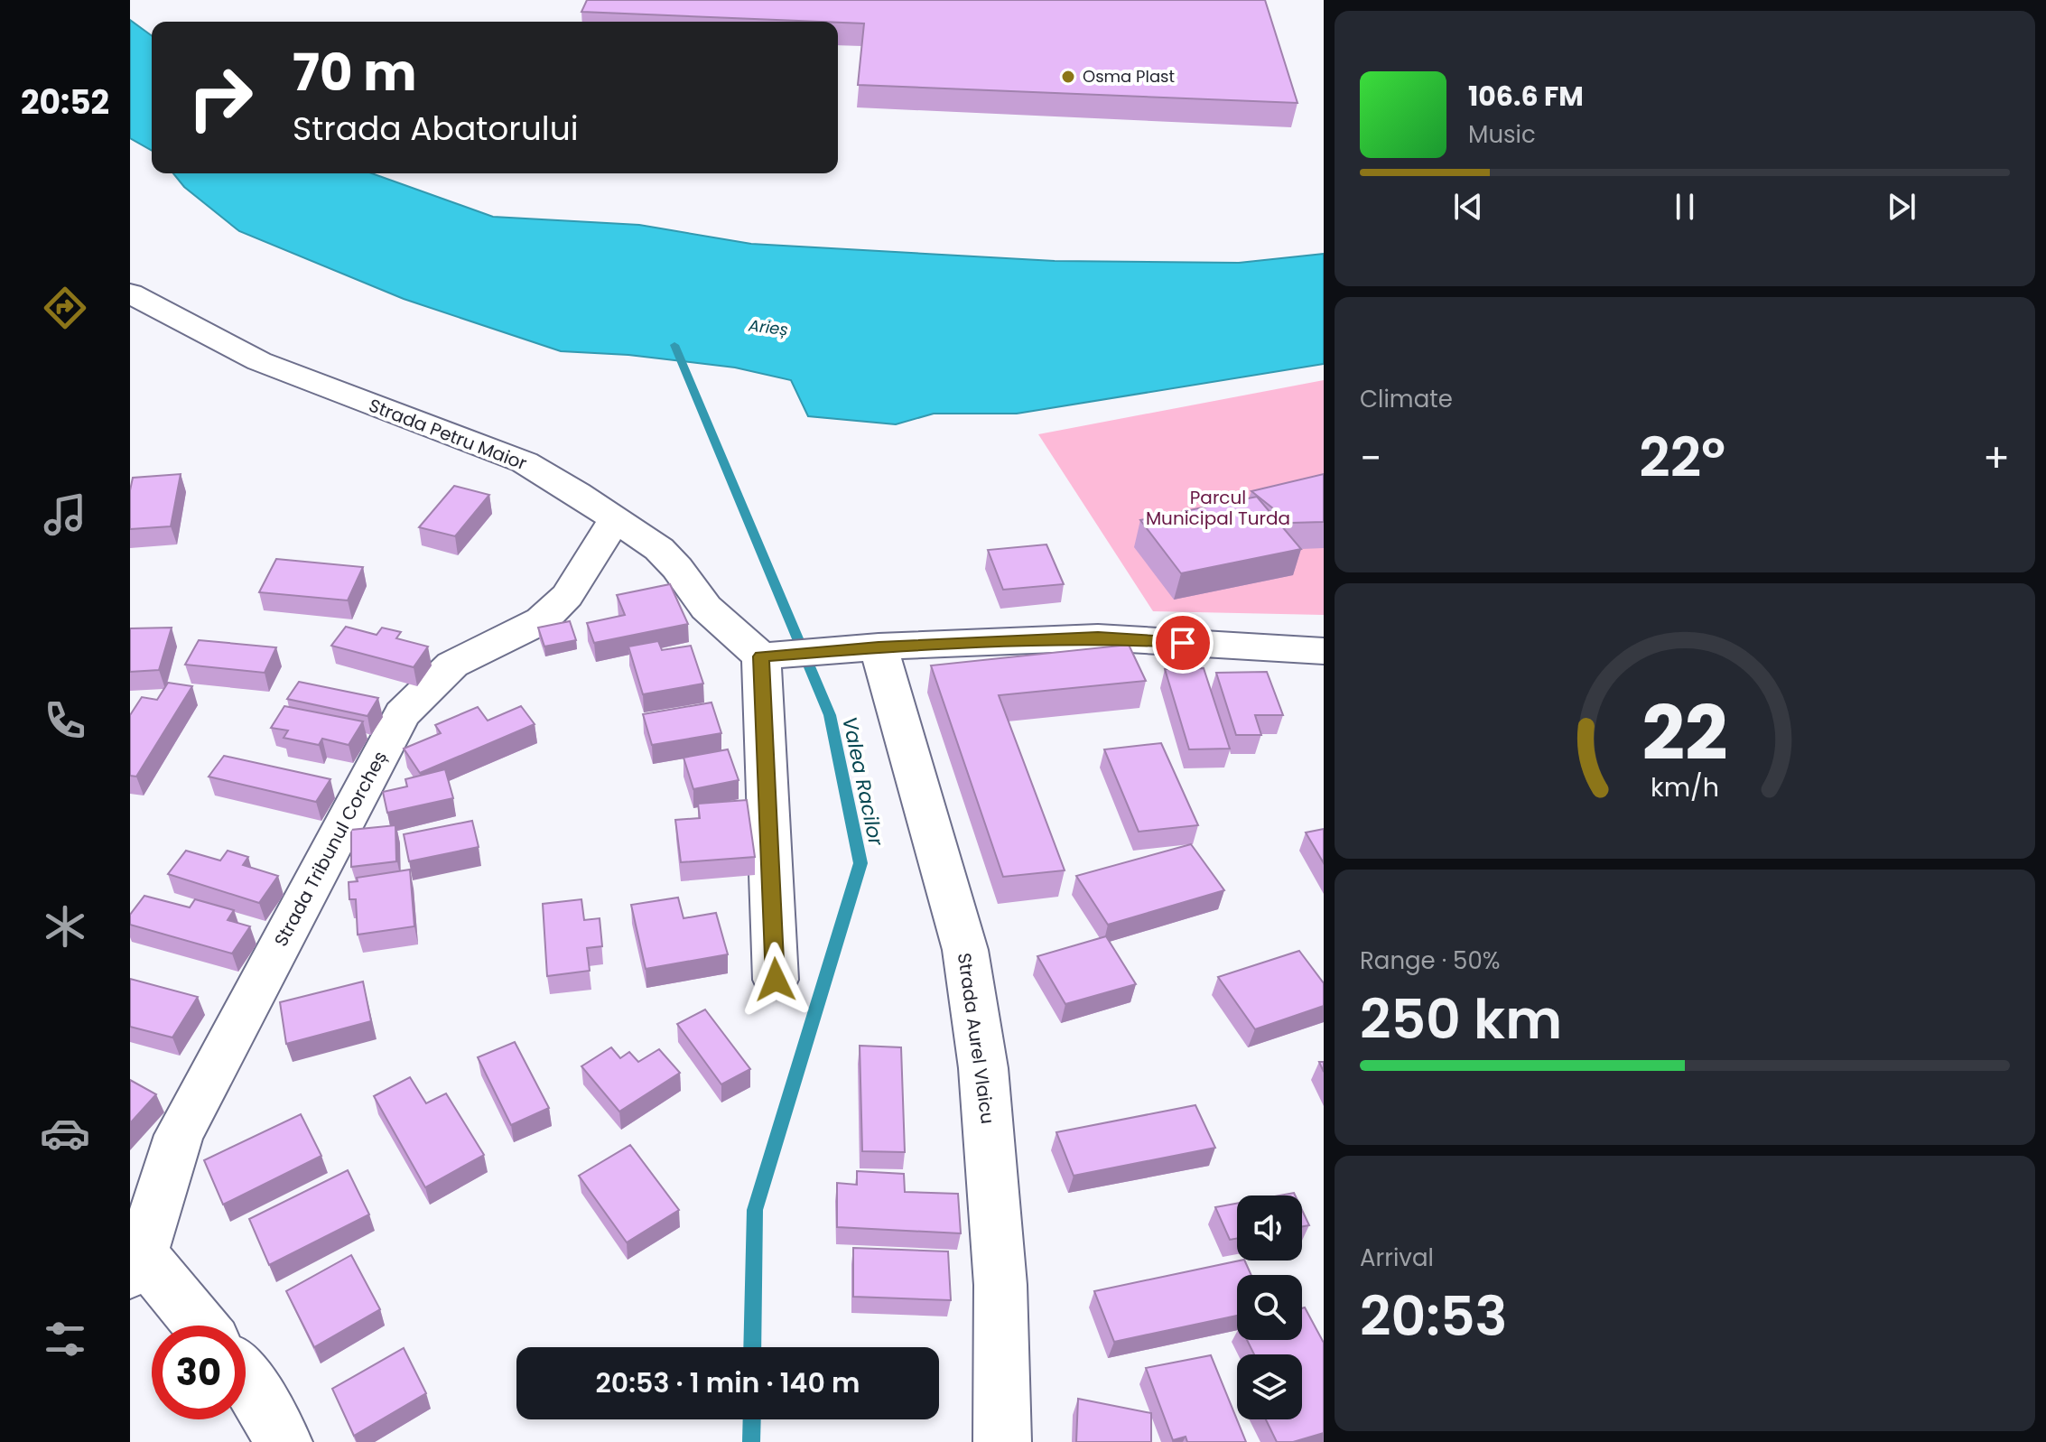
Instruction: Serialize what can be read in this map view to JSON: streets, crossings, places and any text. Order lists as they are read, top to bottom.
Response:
{
  "streets": {
    "street": ["Strada Petru Maior", "Strada Tribunul Corcheș", "Strada Aurel Vlaicu"]
  },
  "crossings": [
    ["Strada Petru Maior", "Strada Tribunul Corcheș"]
  ],
  "water": ["Arieș", "Valea Racilor"],
  "parks": ["Parcul Municipal Turda"],
  "places": ["Osma Plast"],
  "page": {
    "tabs": "20:52",
    "turn": ["70 m", "Strada Abatorului"],
    "song": ["106.6 FM", "Music"],
    "tile": [
      "Climate",
      ["Range · 50%", "250 km"],
      ["Arrival", "20:53"]
    ],
    "heat": ["−", "22°", "+"],
    "limit": "30",
    "trip": "20:53 · 1 min · 140 m",
    "gauge": ["22", "km/h"]
  }
}
